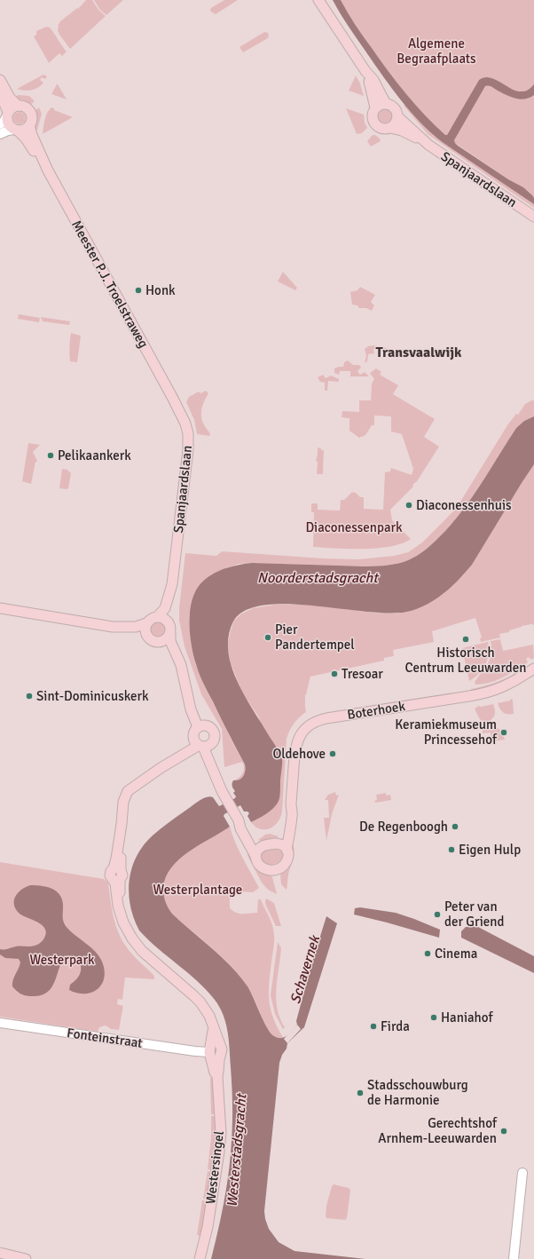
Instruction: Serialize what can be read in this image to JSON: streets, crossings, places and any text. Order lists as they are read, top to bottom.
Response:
{
  "streets": {
    "main road": [
      "Spanjaardslaan",
      "Meester P.J. Troelstraweg",
      "Boterhoek",
      "Westersingel"
    ],
    "street": ["Fonteinstraat"]
  },
  "crossings": [
    ["Spanjaardslaan", "Meester P.J. Troelstraweg"],
    ["Fonteinstraat", "Westersingel"]
  ],
  "districts": ["Transvaalwijk"],
  "water": ["Noorderstadsgracht", "Schavernek", "Westerstadsgracht"],
  "parks": [
    "Algemene Begraafplaats",
    "Diaconessenpark",
    "Westerplantage",
    "Westerpark"
  ],
  "places": [
    "Honk",
    "Pelikaankerk",
    "Diaconessenhuis",
    "Pier Pandertempel",
    "Historisch Centrum Leeuwarden",
    "Tresoar",
    "Sint-Dominicuskerk",
    "Keramiekmuseum Princessehof",
    "Oldehove",
    "De Regenboogh",
    "Eigen Hulp",
    "Peter van der Griend",
    "Cinema",
    "Haniahof",
    "Firda",
    "Stadsschouwburg de Harmonie",
    "Gerechtshof Arnhem-Leeuwarden"
  ]
}
